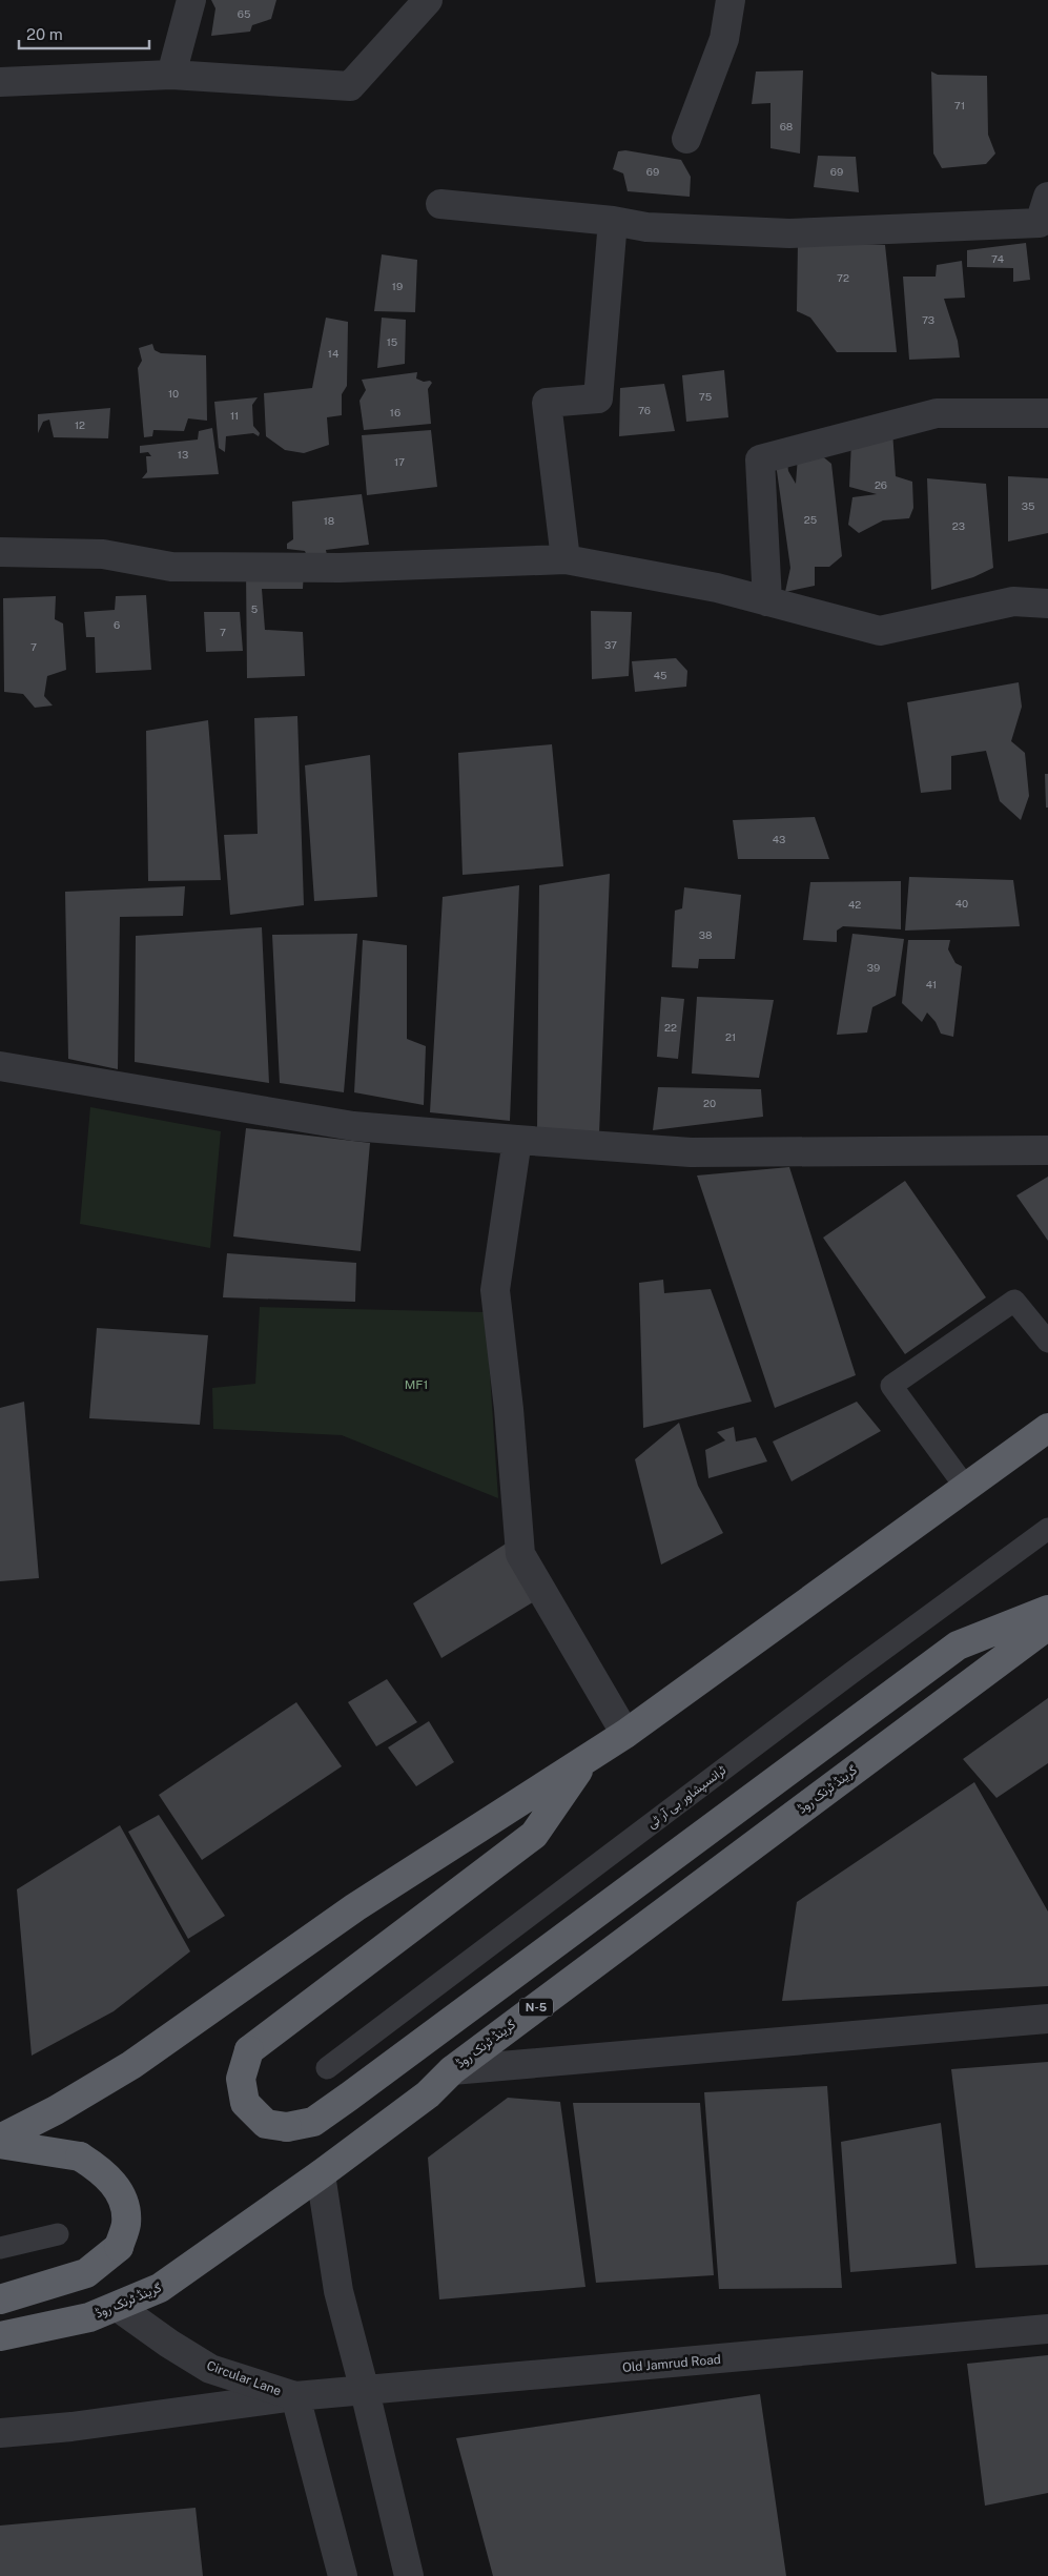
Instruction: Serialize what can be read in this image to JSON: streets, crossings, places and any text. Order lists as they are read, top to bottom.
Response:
{
  "streets": {
    "highway": ["گرینڈ ٹرنک روڈ", "N-5"],
    "street": ["Old Jamrud Road", "Circular Lane"],
    "lane": ["ٹرانسپشاور بی آر ٹی"]
  },
  "crossings": [
    ["گرینڈ ٹرنک روڈ", "Circular Lane"],
    ["Old Jamrud Road", "Circular Lane"]
  ],
  "parks": ["MF1"],
  "house_numbers": [
    "65",
    "71",
    "68",
    "69",
    "69",
    "74",
    "72",
    "19",
    "73",
    "15",
    "14",
    "10",
    "75",
    "76",
    "16",
    "11",
    "12",
    "13",
    "17",
    "26",
    "35",
    "25",
    "18",
    "23",
    "5",
    "6",
    "7",
    "37",
    "7",
    "45",
    "43",
    "40",
    "42",
    "38",
    "39",
    "41",
    "22",
    "21",
    "20"
  ],
  "scale_bar": "20 m"
}
